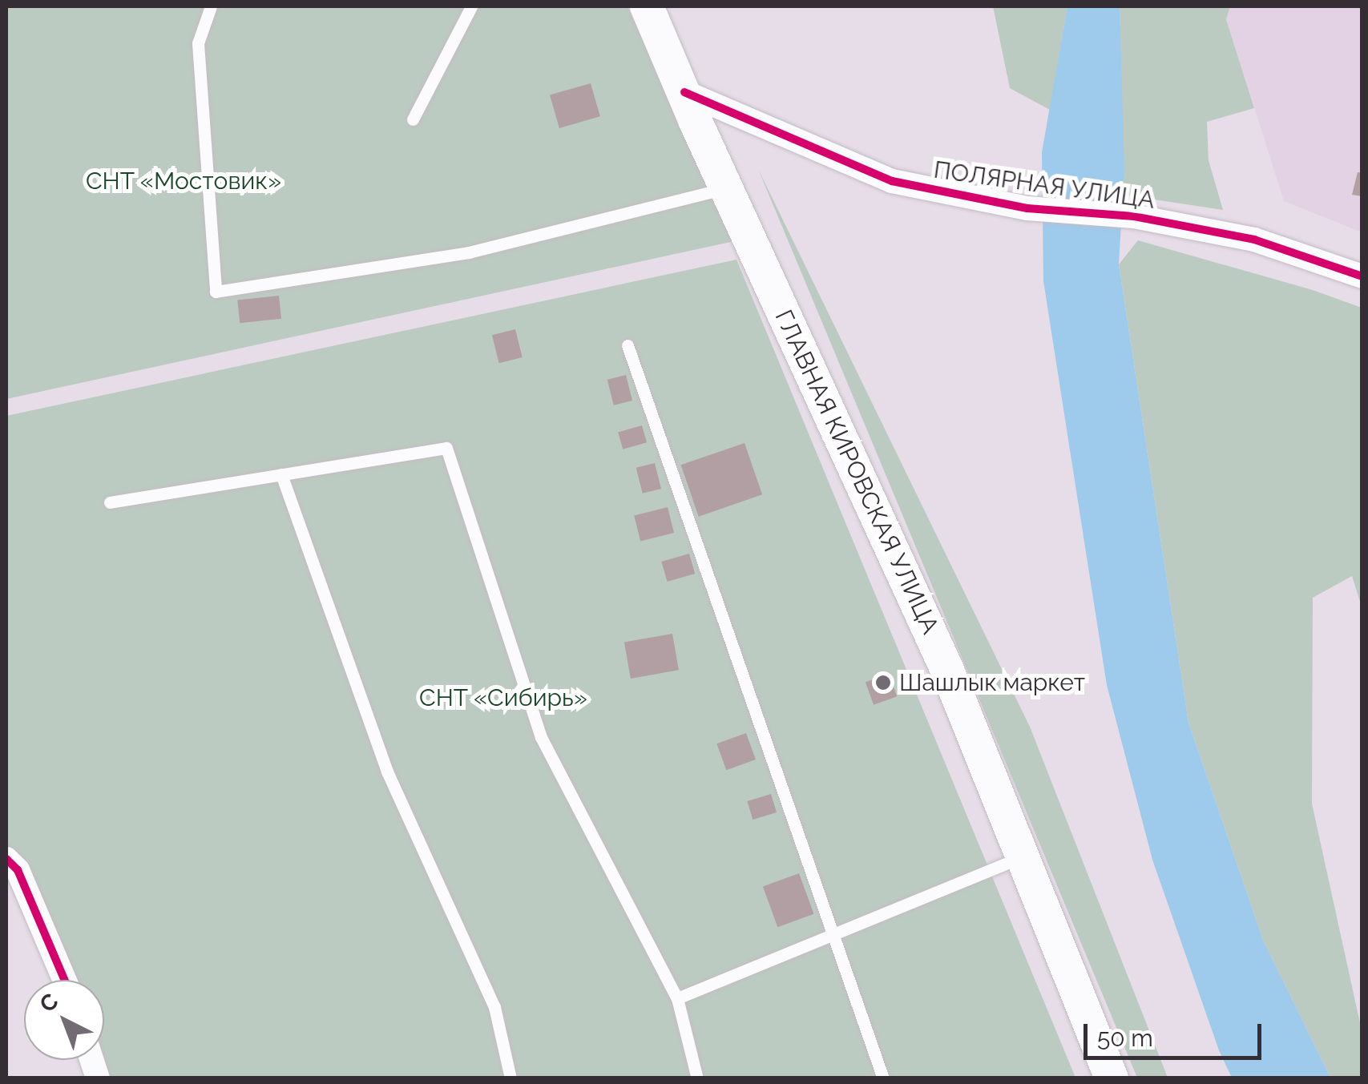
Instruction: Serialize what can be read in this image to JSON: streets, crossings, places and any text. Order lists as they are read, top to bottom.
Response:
{
  "streets": {
    "main road": ["ГЛАВНАЯ КИРОВСКАЯ УЛИЦА"],
    "street": ["ПОЛЯРНАЯ УЛИЦА"]
  },
  "crossings": [
    ["ПОЛЯРНАЯ УЛИЦА", "ГЛАВНАЯ КИРОВСКАЯ УЛИЦА"]
  ],
  "parks": ["СНТ «Мостовик»", "СНТ «Сибирь»"],
  "places": ["Шашлык маркет"],
  "scale_bar": "50 m",
  "north": "top left"
}
